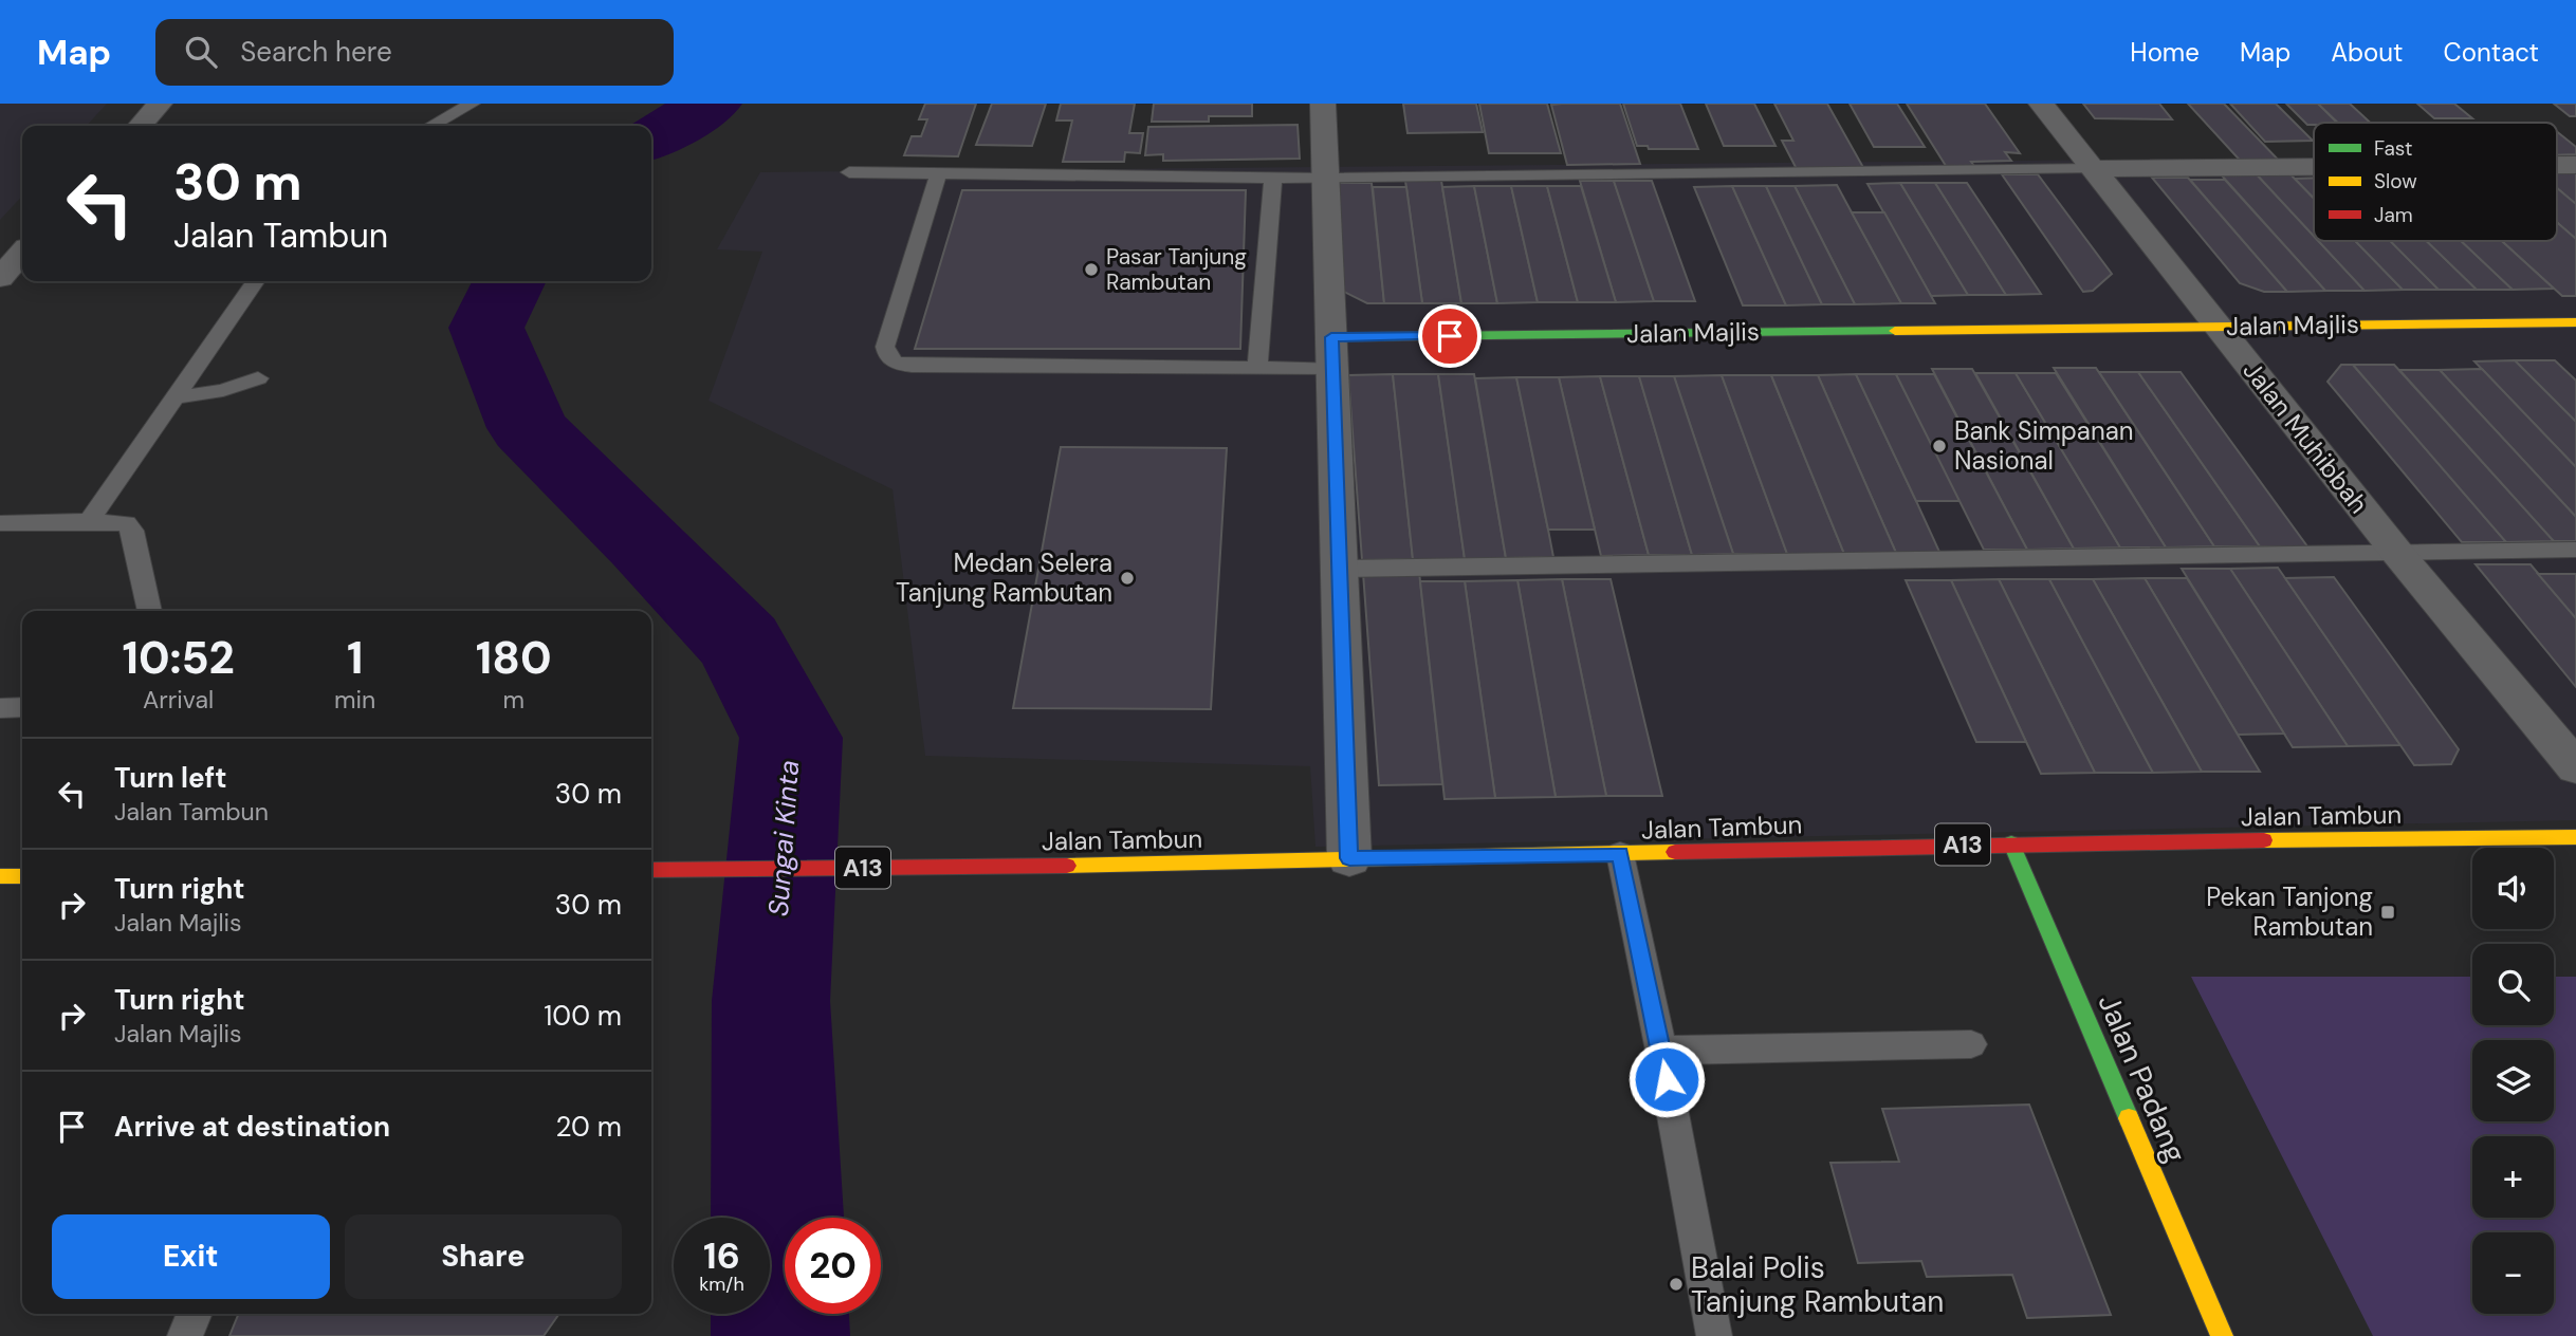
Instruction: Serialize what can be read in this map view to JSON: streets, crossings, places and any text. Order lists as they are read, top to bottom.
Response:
{
  "streets": {
    "street": [
      "Jalan Majlis",
      "Jalan Muhibbah",
      "Jalan Tambun",
      "A13",
      "Jalan Padang"
    ]
  },
  "crossings": [
    ["Jalan Majlis", "Jalan Muhibbah"],
    ["Jalan Tambun", "Jalan Padang"]
  ],
  "water": ["Sungai Kinta"],
  "places": {
    "other": [
      "Pasar Tanjung Rambutan",
      "Bank Simpanan Nasional",
      "Medan Selera Tanjung Rambutan",
      "Balai Polis Tanjung Rambutan"
    ],
    "transit": ["Pekan Tanjong Rambutan"]
  },
  "legend": ["Fast", "Slow", "Jam"],
  "page": {
    "header": "Map",
    "search": "Search here",
    "nav": [
      "Home",
      "Map",
      "About",
      "Contact"
    ],
    "turn": ["30 m", "Jalan Tambun"],
    "eta": [
      "10:52",
      "Arrival",
      "1",
      "min",
      "180",
      "m"
    ],
    "list": [
      {
        "name": "Turn left",
        "note": "Jalan Tambun",
        "value": "30 m"
      },
      {
        "name": "Turn right",
        "note": "Jalan Majlis",
        "value": "30 m"
      },
      {
        "name": "Turn right",
        "note": "Jalan Majlis",
        "value": "100 m"
      },
      {
        "name": "Arrive at destination",
        "value": "20 m"
      }
    ],
    "map_buttons": ["+", "−"],
    "buttons": ["Exit", "Share"],
    "speed": "16 km/h",
    "limit": "20"
  }
}
